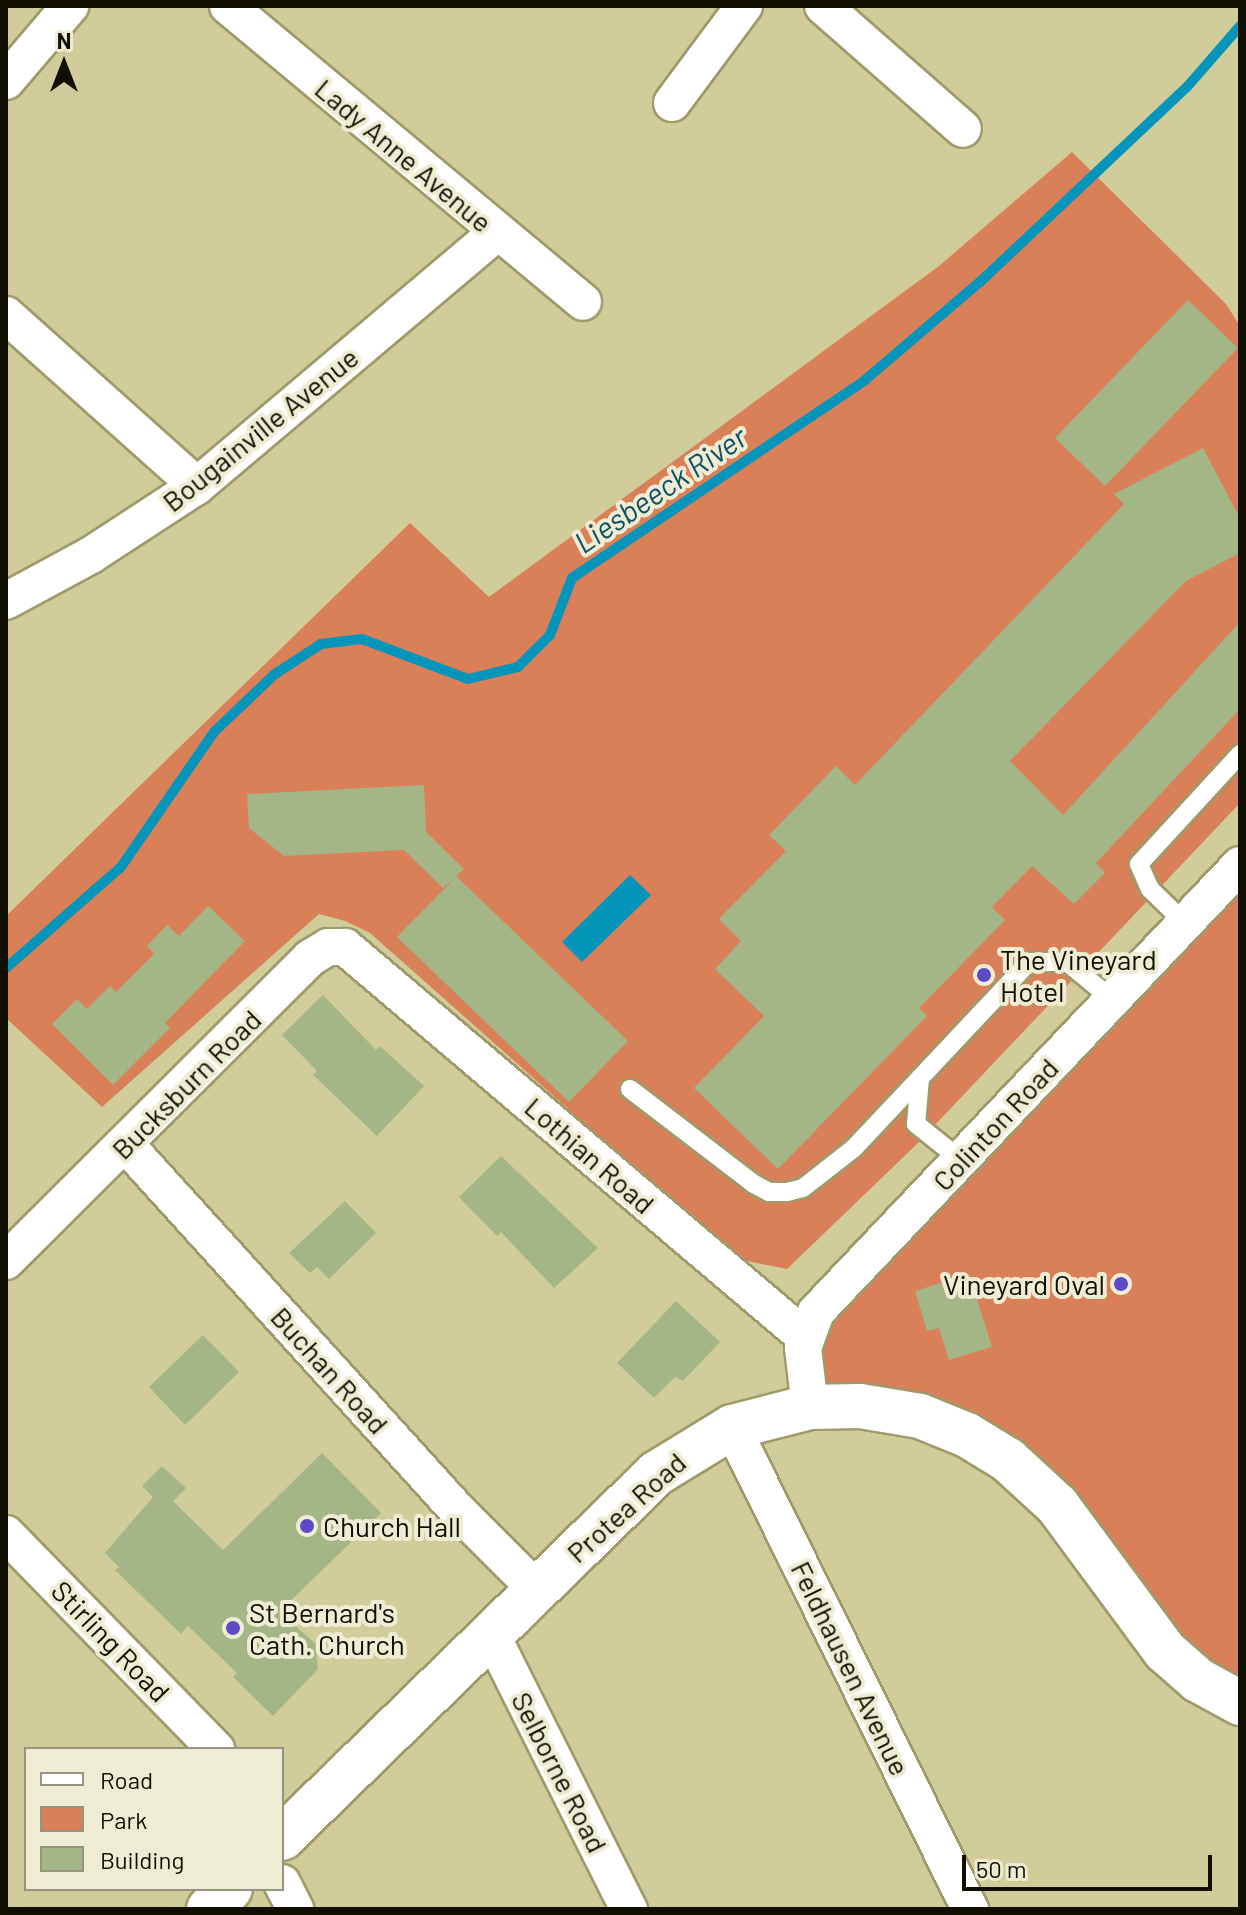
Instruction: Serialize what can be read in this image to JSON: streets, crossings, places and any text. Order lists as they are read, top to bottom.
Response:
{
  "streets": {
    "main road": ["Protea Road"],
    "street": [
      "Lady Anne Avenue",
      "Bougainville Avenue",
      "Bucksburn Road",
      "Colinton Road",
      "Lothian Road",
      "Buchan Road",
      "Stirling Road",
      "Feldhausen Avenue",
      "Selborne Road"
    ]
  },
  "crossings": [
    ["Lady Anne Avenue", "Bougainville Avenue"],
    ["Bucksburn Road", "Lothian Road"],
    ["Bucksburn Road", "Buchan Road"],
    ["Colinton Road", "Lothian Road"],
    ["Buchan Road", "Protea Road"],
    ["Protea Road", "Feldhausen Avenue"],
    ["Protea Road", "Selborne Road"]
  ],
  "water": ["Liesbeeck River"],
  "places": [
    "The Vineyard Hotel",
    "Vineyard Oval",
    "Church Hall",
    "St Bernard's Cath. Church"
  ],
  "legend": ["Road", "Park", "Building"],
  "scale_bar": "50 m",
  "north": "top"
}
